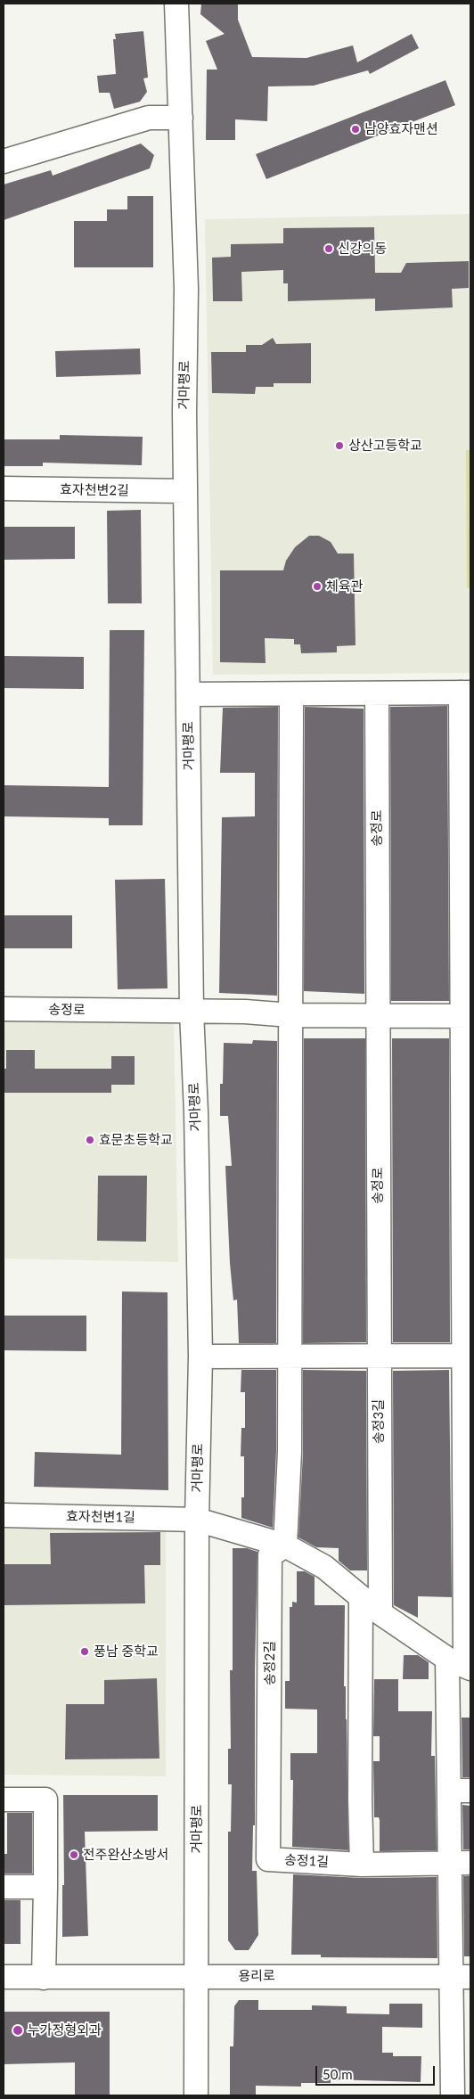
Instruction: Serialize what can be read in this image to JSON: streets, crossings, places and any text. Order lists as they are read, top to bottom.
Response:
{
  "streets": {
    "street": [
      "거마평로",
      "효자천변2길",
      "송정로",
      "송정3길",
      "효자천변1길",
      "송정2길",
      "송정1길",
      "용리로"
    ]
  },
  "crossings": [
    ["거마평로", "효자천변2길"],
    ["거마평로", "송정로"],
    ["거마평로", "효자천변1길"],
    ["거마평로", "용리로"],
    ["송정로", "송정3길"],
    ["송정2길", "송정1길"]
  ],
  "places": [
    "남양효자맨션",
    "신강의동",
    "상산고등학교",
    "체육관",
    "효문초등학교",
    "풍남 중학교",
    "전주완산소방서",
    "누가정형외과"
  ],
  "scale_bar": "50 m"
}
